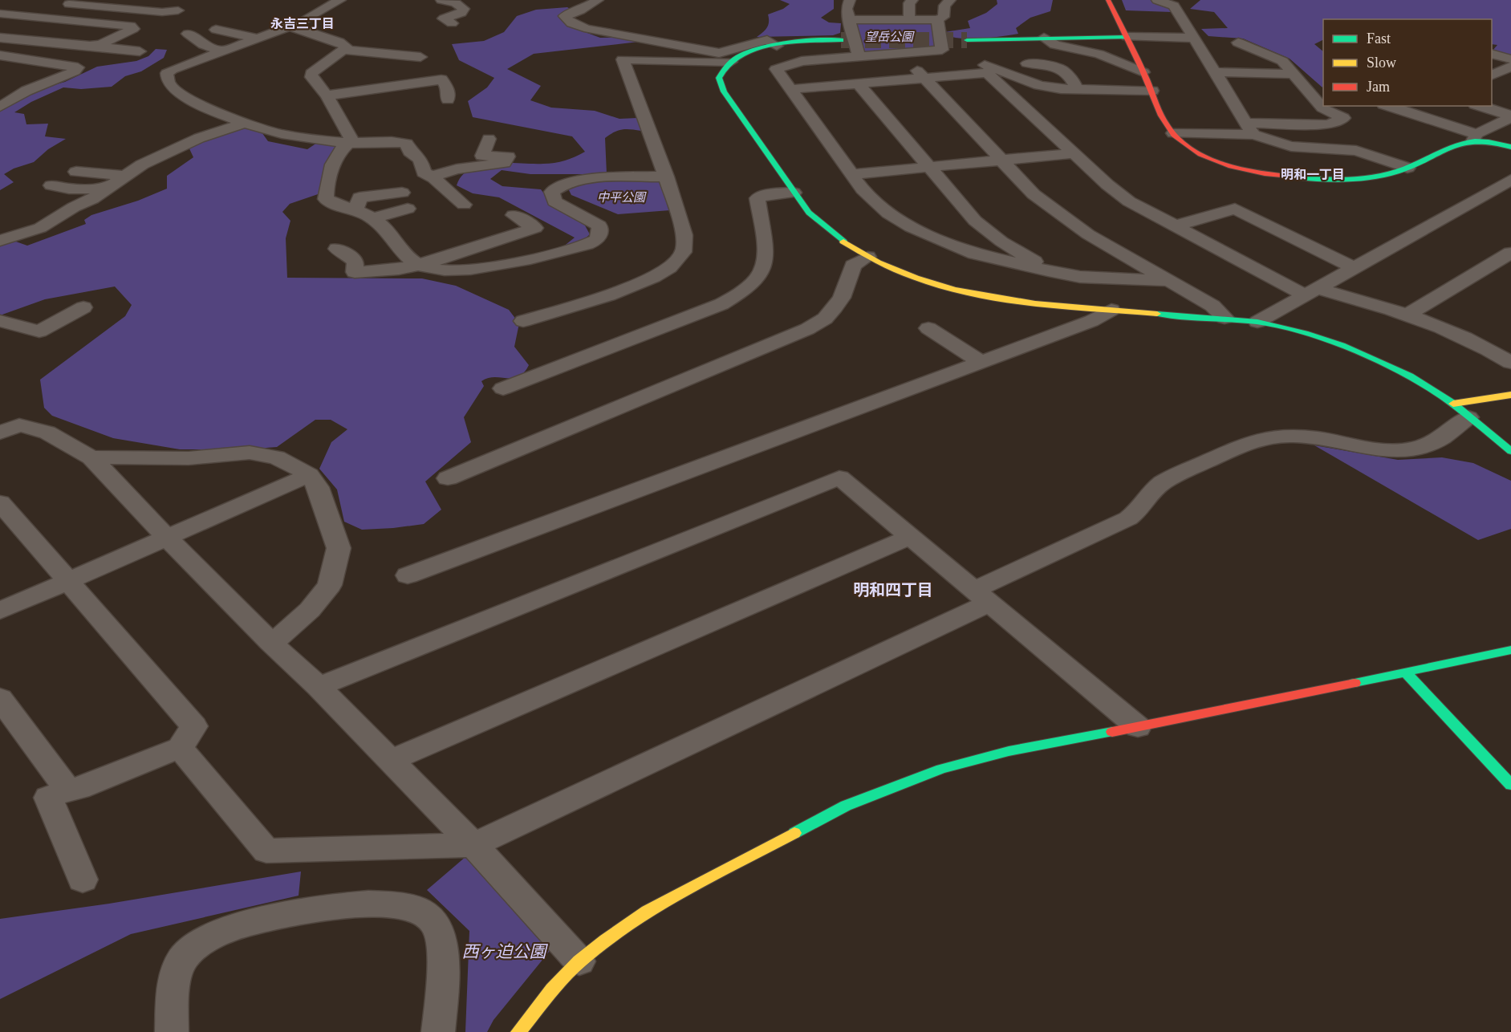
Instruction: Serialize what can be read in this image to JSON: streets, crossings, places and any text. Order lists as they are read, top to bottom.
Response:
{
  "districts": ["永吉三丁目", "明和一丁目", "明和四丁目"],
  "parks": ["望岳公園", "中平公園", "西ヶ迫公園"],
  "legend": ["Fast", "Slow", "Jam"]
}
